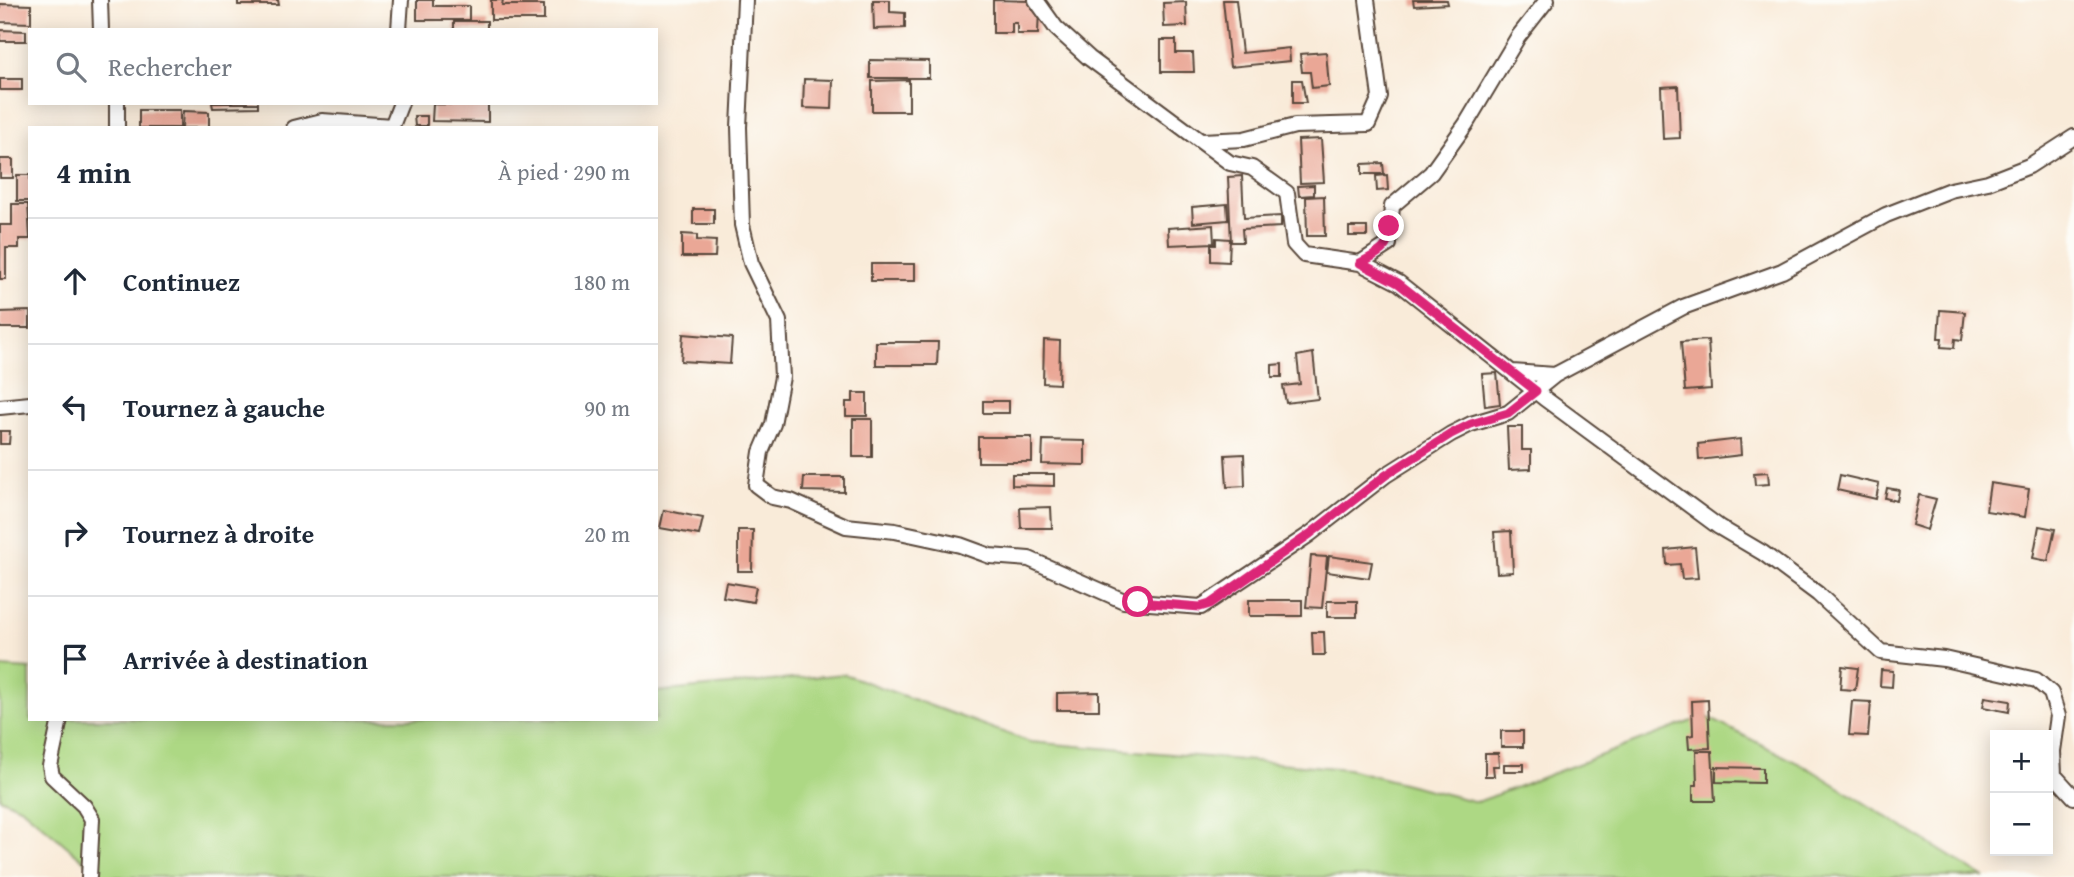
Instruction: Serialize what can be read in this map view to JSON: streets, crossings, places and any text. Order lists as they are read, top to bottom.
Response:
{
  "page": {
    "search": "Rechercher",
    "heading": ["4 min", "À pied · 290 m"],
    "list": [
      ["Continuez", "180 m"],
      ["Tournez à gauche", "90 m"],
      ["Tournez à droite", "20 m"],
      "Arrivée à destination"
    ],
    "map_buttons": ["+", "−"]
  }
}
